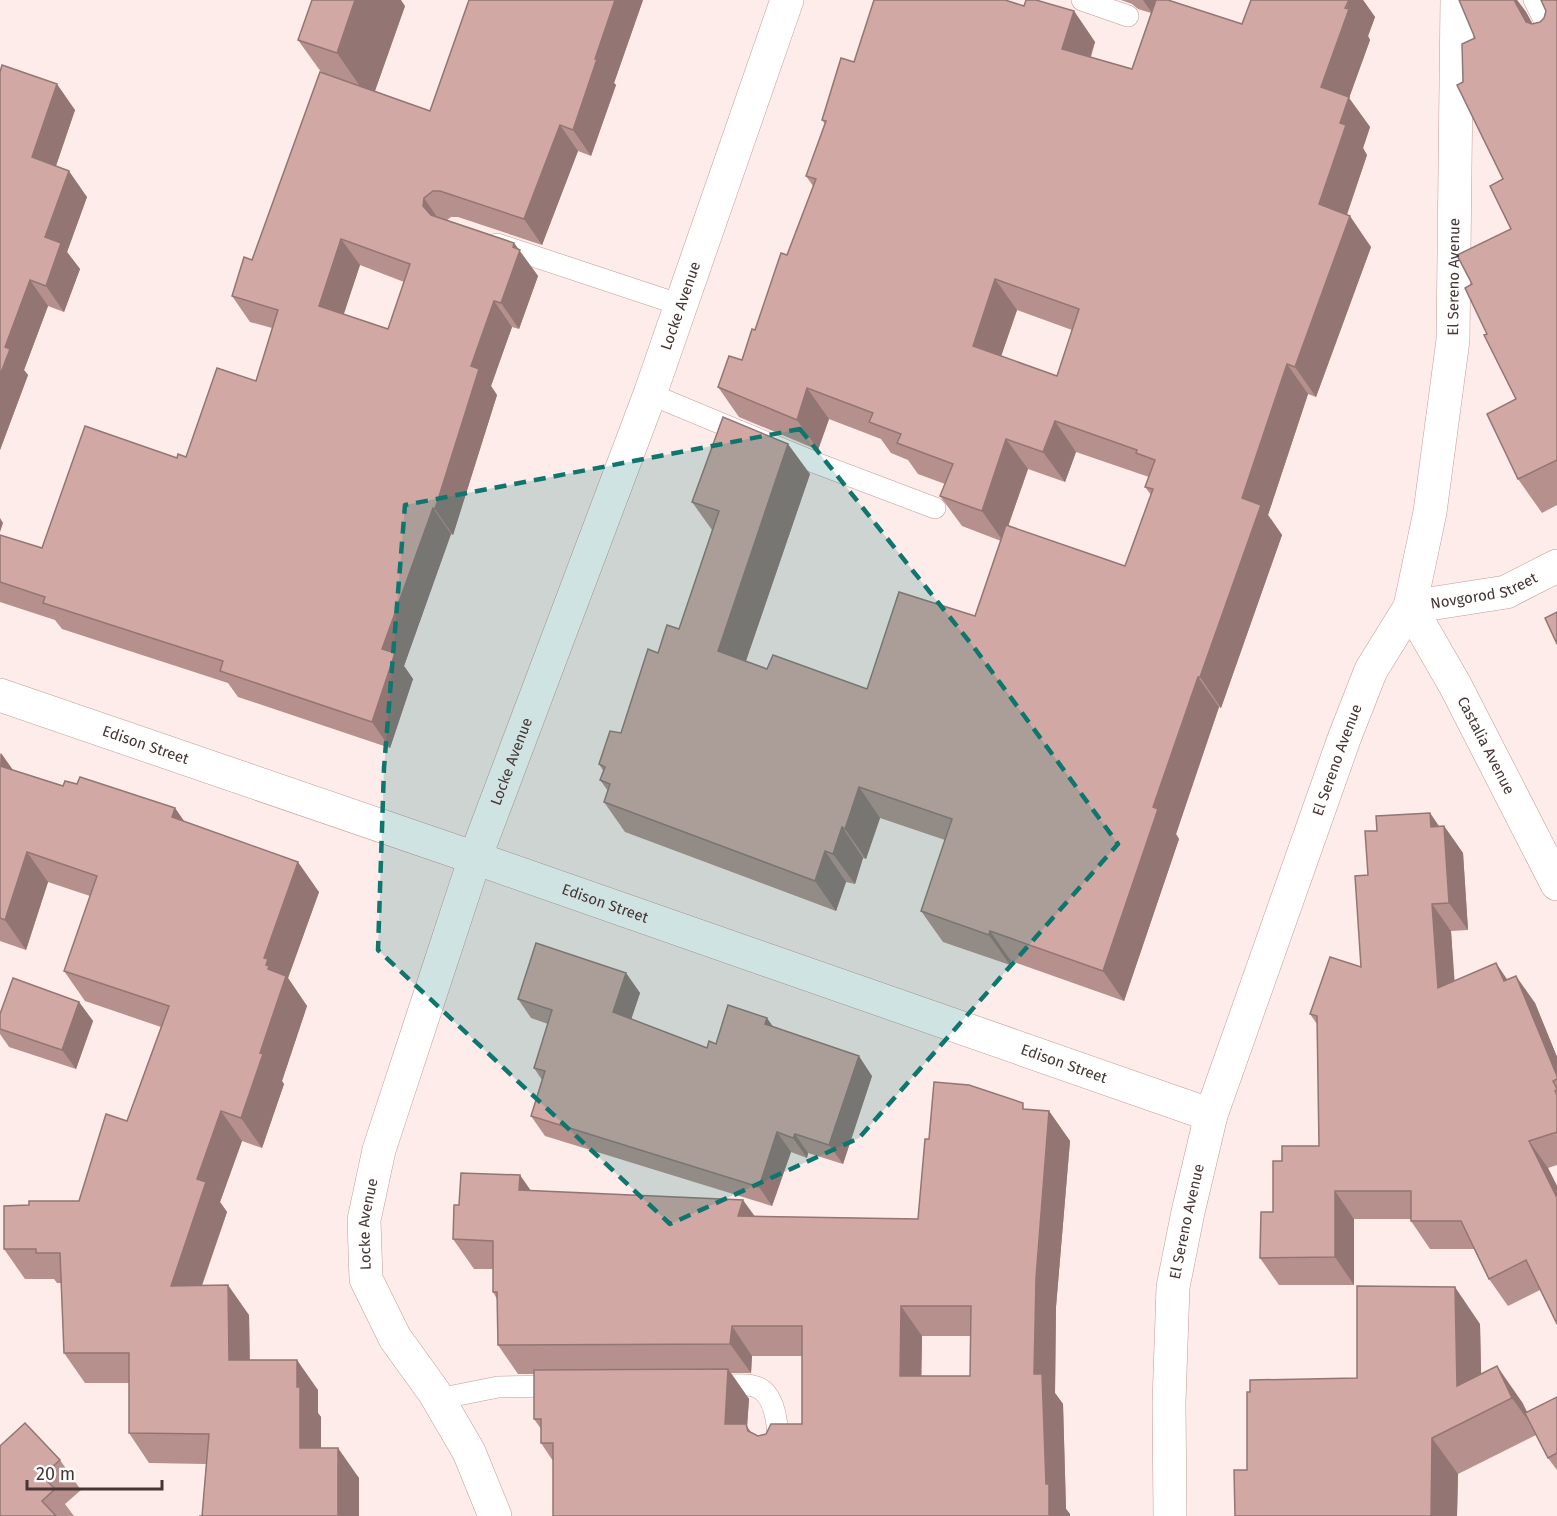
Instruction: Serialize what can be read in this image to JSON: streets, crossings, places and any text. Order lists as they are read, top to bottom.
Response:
{
  "streets": {
    "street": [
      "El Sereno Avenue",
      "Locke Avenue",
      "Novgorod Street",
      "Edison Street",
      "Castalia Avenue"
    ]
  },
  "crossings": [
    ["El Sereno Avenue", "Novgorod Street"],
    ["El Sereno Avenue", "Edison Street"],
    ["El Sereno Avenue", "Castalia Avenue"],
    ["Locke Avenue", "Edison Street"],
    ["Novgorod Street", "Castalia Avenue"]
  ],
  "scale_bar": "20 m"
}
